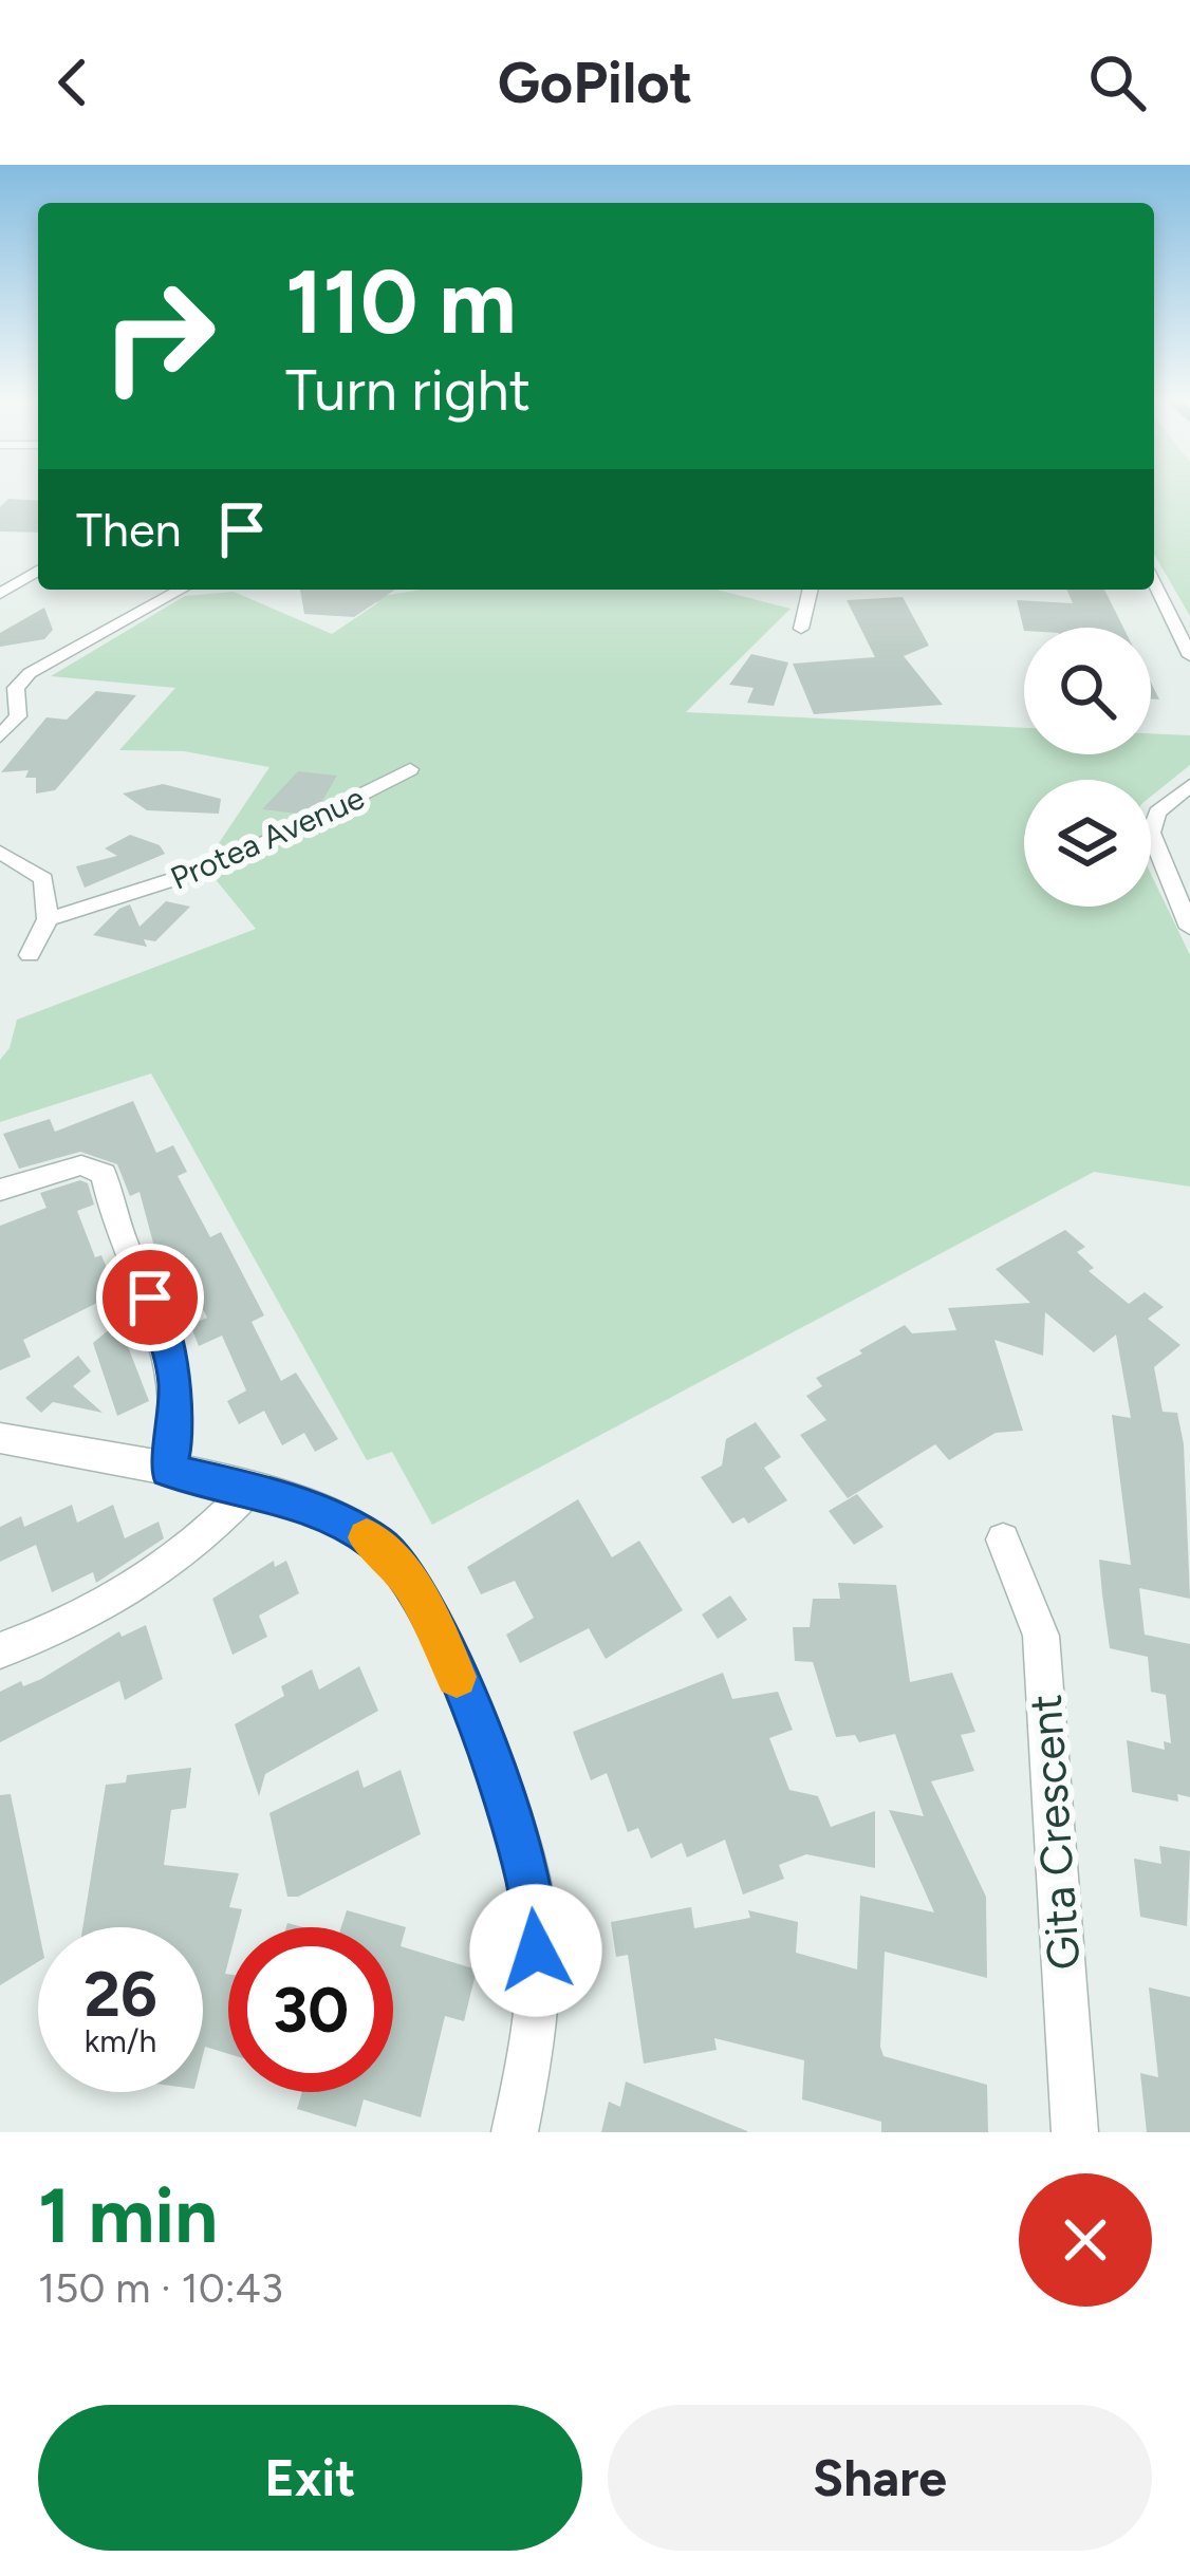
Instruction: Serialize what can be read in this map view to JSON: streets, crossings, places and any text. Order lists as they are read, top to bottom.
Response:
{
  "streets": {
    "street": ["Protea Avenue", "Gita Crescent"]
  },
  "page": {
    "header": "GoPilot",
    "turn": ["110 m", "Turn right"],
    "then": "Then",
    "speed": "26 km/h",
    "limit": "30",
    "heading": ["1 min", "150 m · 10:43"],
    "buttons": ["Exit", "Share"]
  }
}
